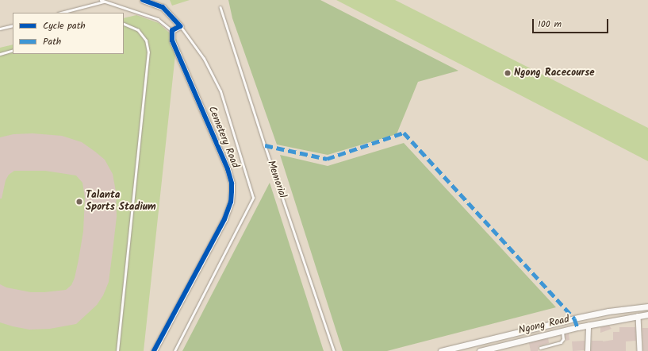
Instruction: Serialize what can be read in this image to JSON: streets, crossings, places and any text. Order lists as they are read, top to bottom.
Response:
{
  "streets": {
    "street": ["Cemetery Road", "Ngong Road"],
    "lane": ["Memorial"]
  },
  "places": ["Ngong Racecourse", "Talanta Sports Stadium"],
  "legend": ["Cycle path", "Path"],
  "scale_bar": "100 m"
}
